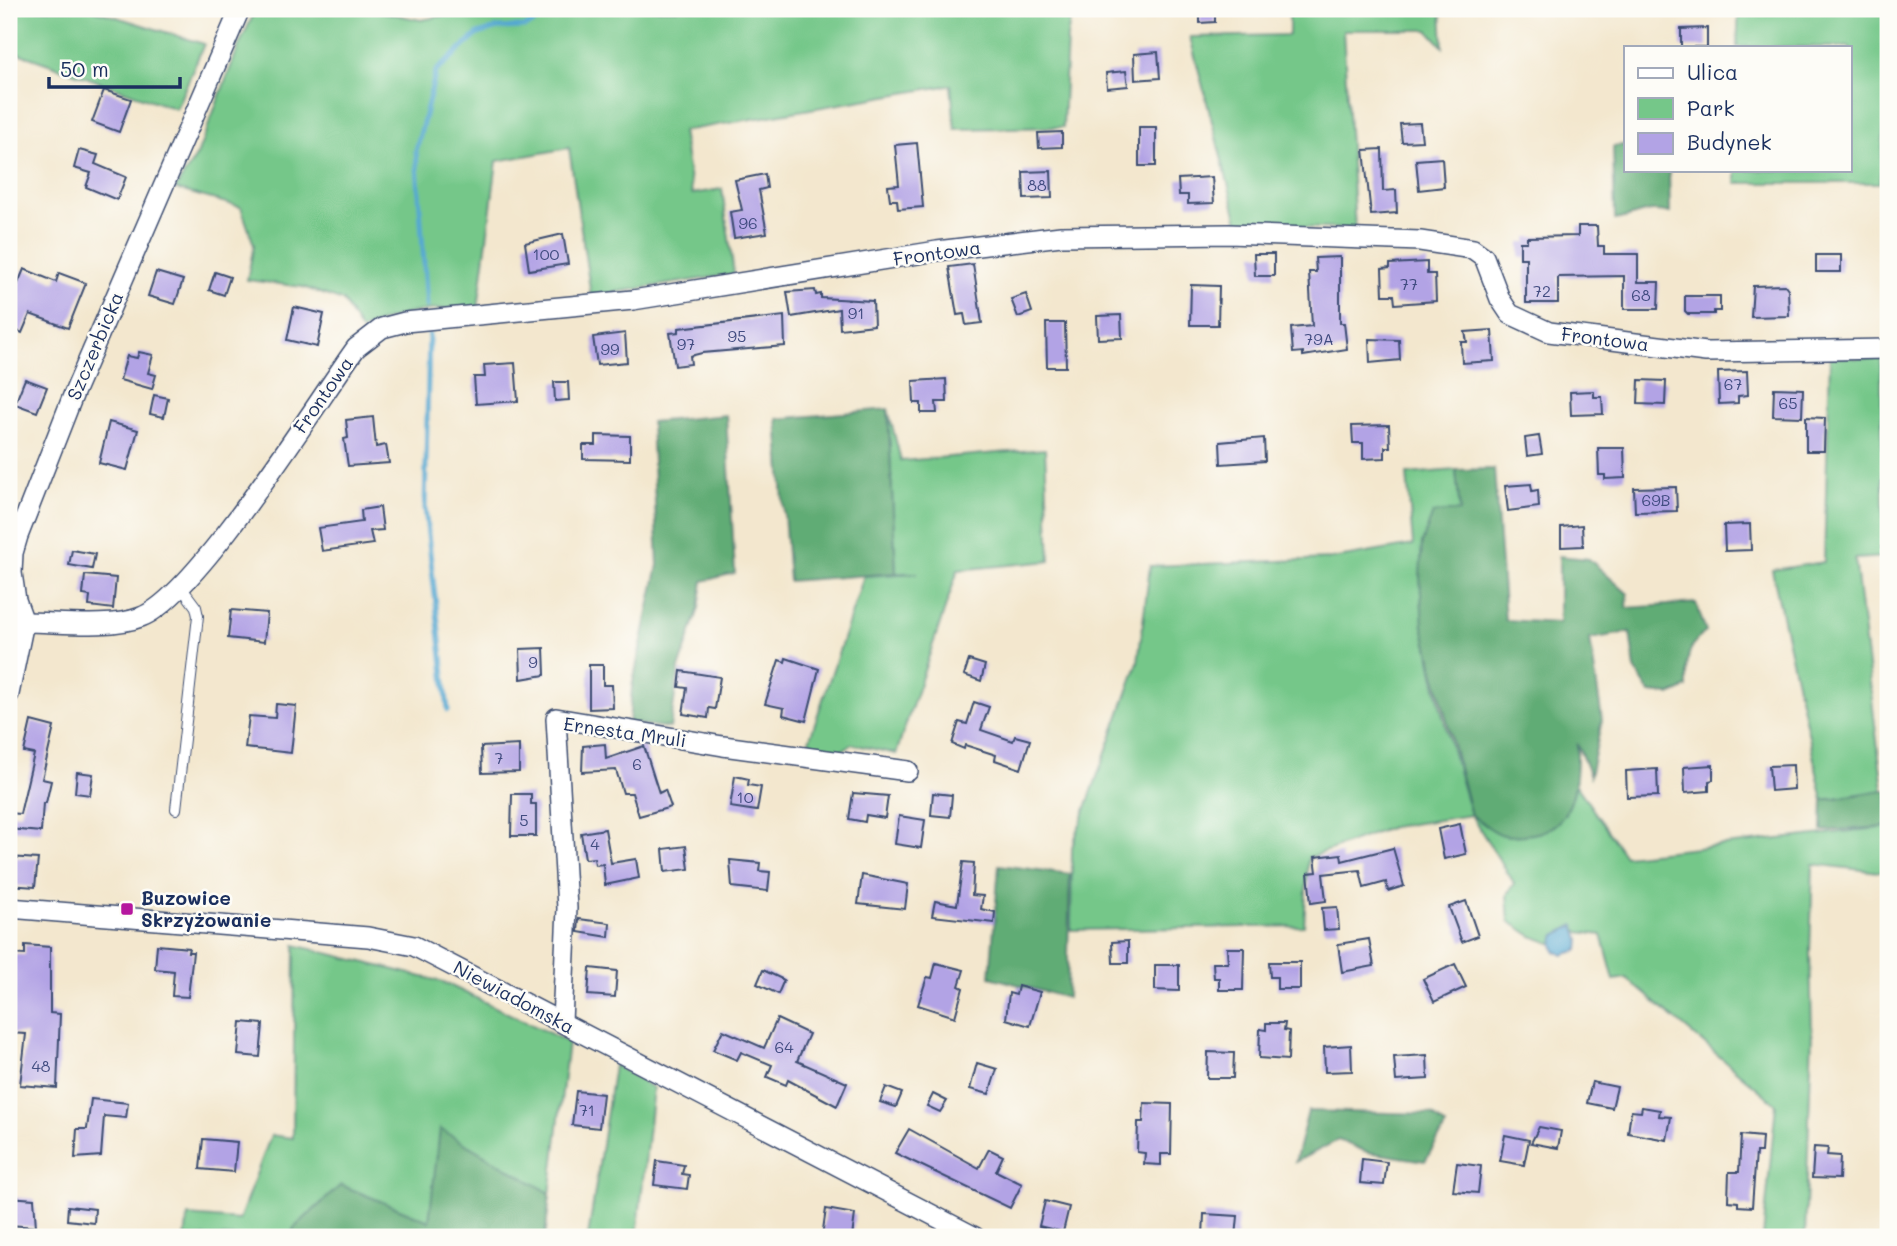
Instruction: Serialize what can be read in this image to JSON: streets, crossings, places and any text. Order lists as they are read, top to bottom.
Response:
{
  "streets": {
    "street": [
      "Frontowa",
      "Szczerbicka",
      "Ernesta Mruli",
      "Niewiadomska"
    ]
  },
  "crossings": [
    ["Frontowa", "Szczerbicka"],
    ["Ernesta Mruli", "Niewiadomska"]
  ],
  "places": {
    "transit": ["Buzowice Skrzyżowanie"]
  },
  "house_numbers": [
    "88",
    "96",
    "100",
    "77",
    "72",
    "68",
    "91",
    "95",
    "79A",
    "97",
    "99",
    "67",
    "65",
    "69B",
    "9",
    "7",
    "6",
    "10",
    "5",
    "4",
    "64",
    "48",
    "71"
  ],
  "legend": ["Ulica", "Park", "Budynek"],
  "scale_bar": "50 m"
}
